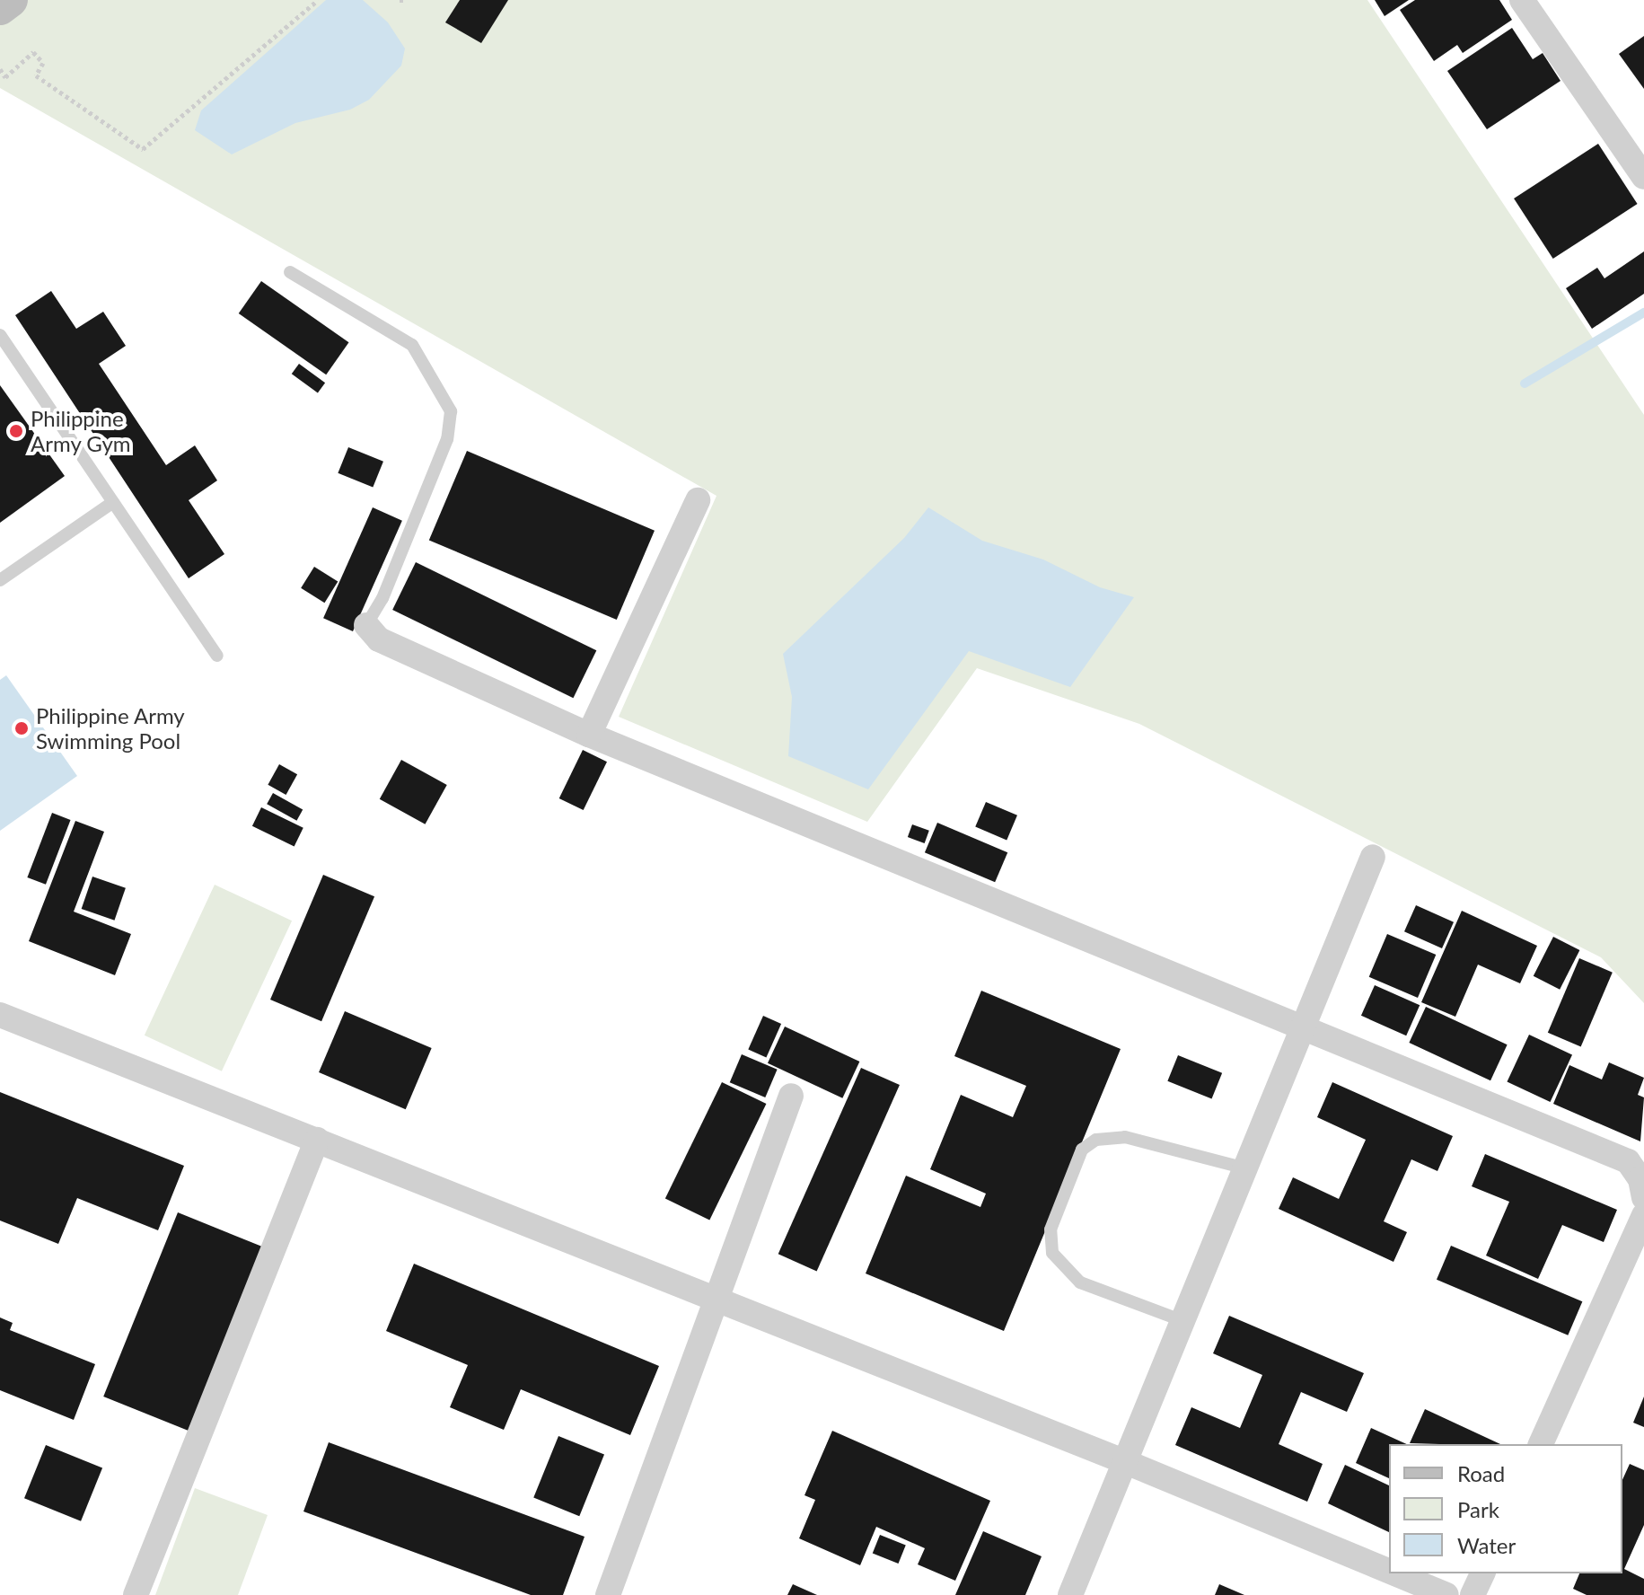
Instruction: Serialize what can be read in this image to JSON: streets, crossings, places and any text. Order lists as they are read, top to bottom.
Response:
{
  "places": ["Philippine Army Gym", "Philippine Army Swimming Pool"],
  "legend": ["Road", "Park", "Water"]
}
